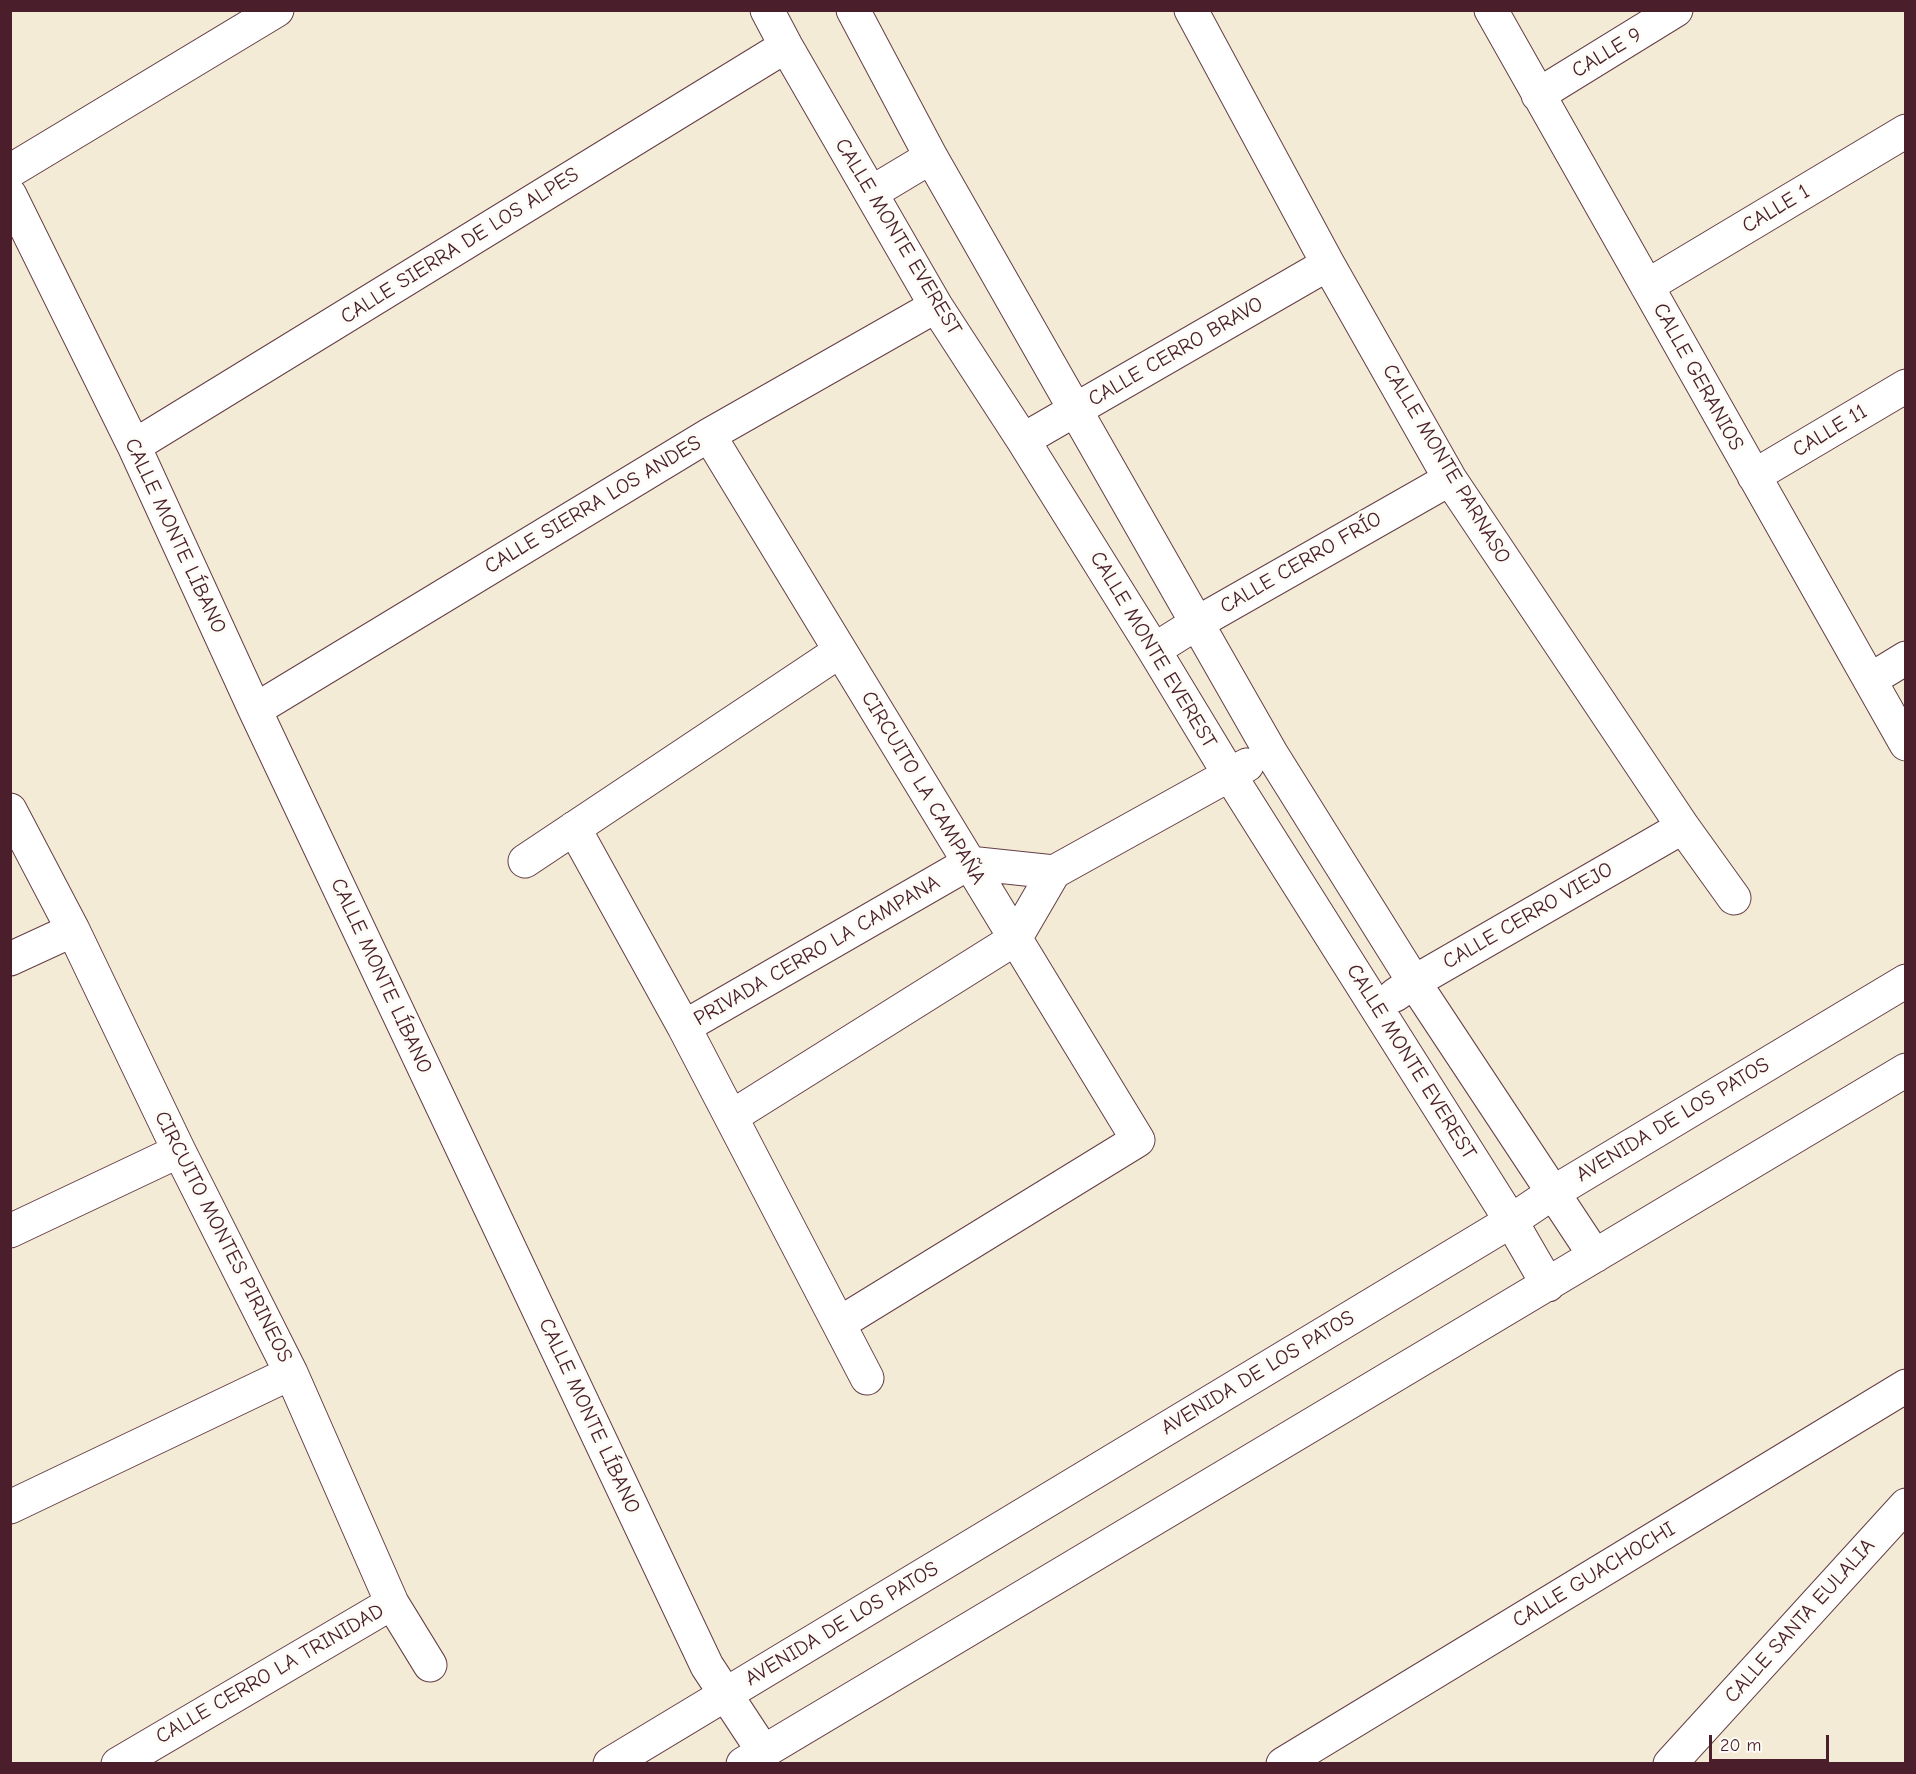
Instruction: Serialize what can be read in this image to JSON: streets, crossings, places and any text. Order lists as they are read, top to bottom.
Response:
{
  "streets": {
    "street": [
      "CALLE 9",
      "CALLE 1",
      "CALLE MONTE EVEREST",
      "CALLE SIERRA DE LOS ALPES",
      "CALLE CERRO BRAVO",
      "CALLE GERANIOS",
      "CALLE 11",
      "CALLE MONTE PARNASO",
      "CALLE SIERRA LOS ANDES",
      "CALLE MONTE LÍBANO",
      "CALLE CERRO FRÍO",
      "CIRCUITO LA CAMPAÑA",
      "CALLE CERRO VIEJO",
      "PRIVADA CERRO LA CAMPANA",
      "AVENIDA DE LOS PATOS",
      "CIRCUITO MONTES PIRINEOS",
      "CALLE GUACHOCHI",
      "CALLE SANTA EULALIA",
      "CALLE CERRO LA TRINIDAD"
    ]
  },
  "crossings": [
    ["CALLE 9", "CALLE GERANIOS"],
    ["CALLE 1", "CALLE GERANIOS"],
    ["CALLE MONTE EVEREST", "CALLE SIERRA DE LOS ALPES"],
    ["CALLE MONTE EVEREST", "CALLE CERRO BRAVO"],
    ["CALLE MONTE EVEREST", "CALLE SIERRA LOS ANDES"],
    ["CALLE MONTE EVEREST", "CALLE CERRO FRÍO"],
    ["CALLE MONTE EVEREST", "CALLE CERRO VIEJO"],
    ["CALLE MONTE EVEREST", "AVENIDA DE LOS PATOS"],
    ["CALLE SIERRA DE LOS ALPES", "CALLE MONTE LÍBANO"],
    ["CALLE CERRO BRAVO", "CALLE MONTE PARNASO"],
    ["CALLE GERANIOS", "CALLE 11"],
    ["CALLE MONTE PARNASO", "CALLE CERRO FRÍO"],
    ["CALLE MONTE PARNASO", "CALLE CERRO VIEJO"],
    ["CALLE SIERRA LOS ANDES", "CALLE MONTE LÍBANO"],
    ["CALLE SIERRA LOS ANDES", "CIRCUITO LA CAMPAÑA"],
    ["CALLE MONTE LÍBANO", "AVENIDA DE LOS PATOS"],
    ["CIRCUITO LA CAMPAÑA", "PRIVADA CERRO LA CAMPANA"],
    ["CIRCUITO MONTES PIRINEOS", "CALLE CERRO LA TRINIDAD"]
  ],
  "scale_bar": "20 m"
}
